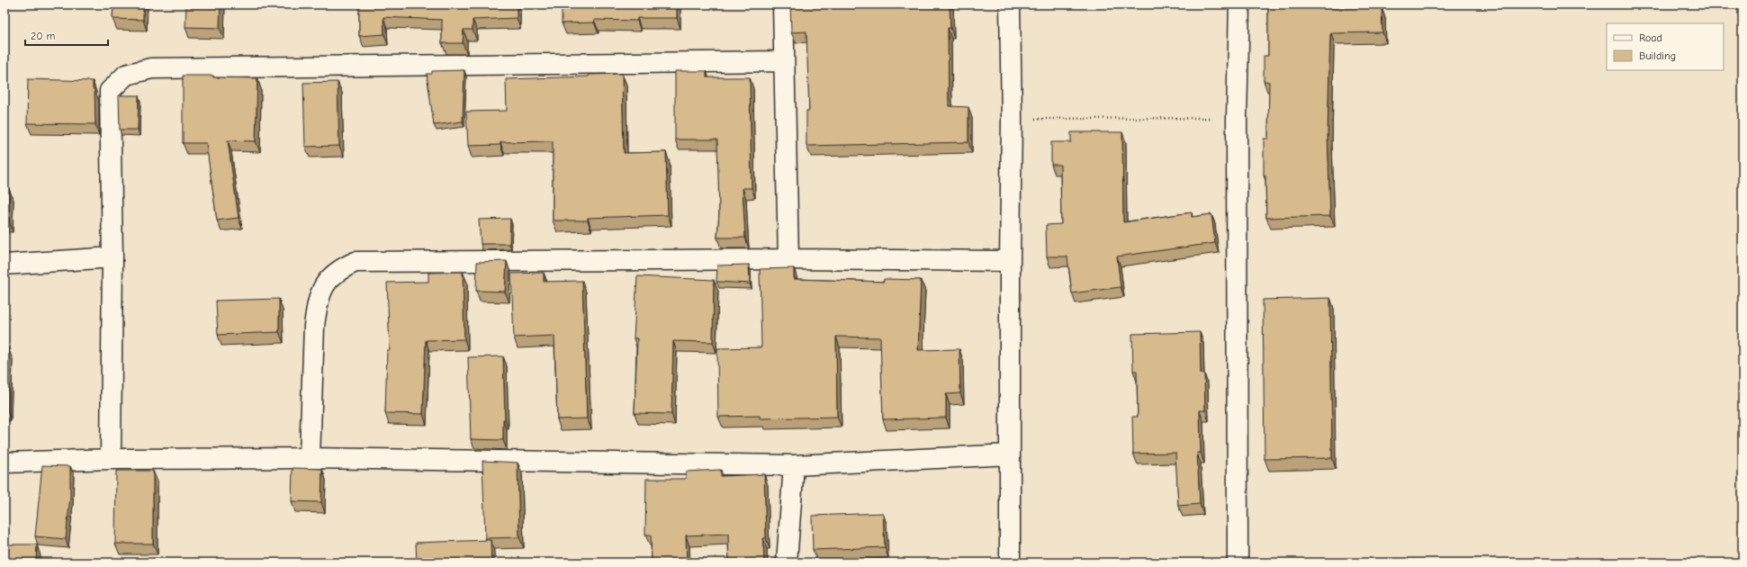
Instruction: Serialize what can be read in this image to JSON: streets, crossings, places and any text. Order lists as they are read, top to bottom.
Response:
{
  "legend": ["Road", "Building"],
  "scale_bar": "20 m"
}
